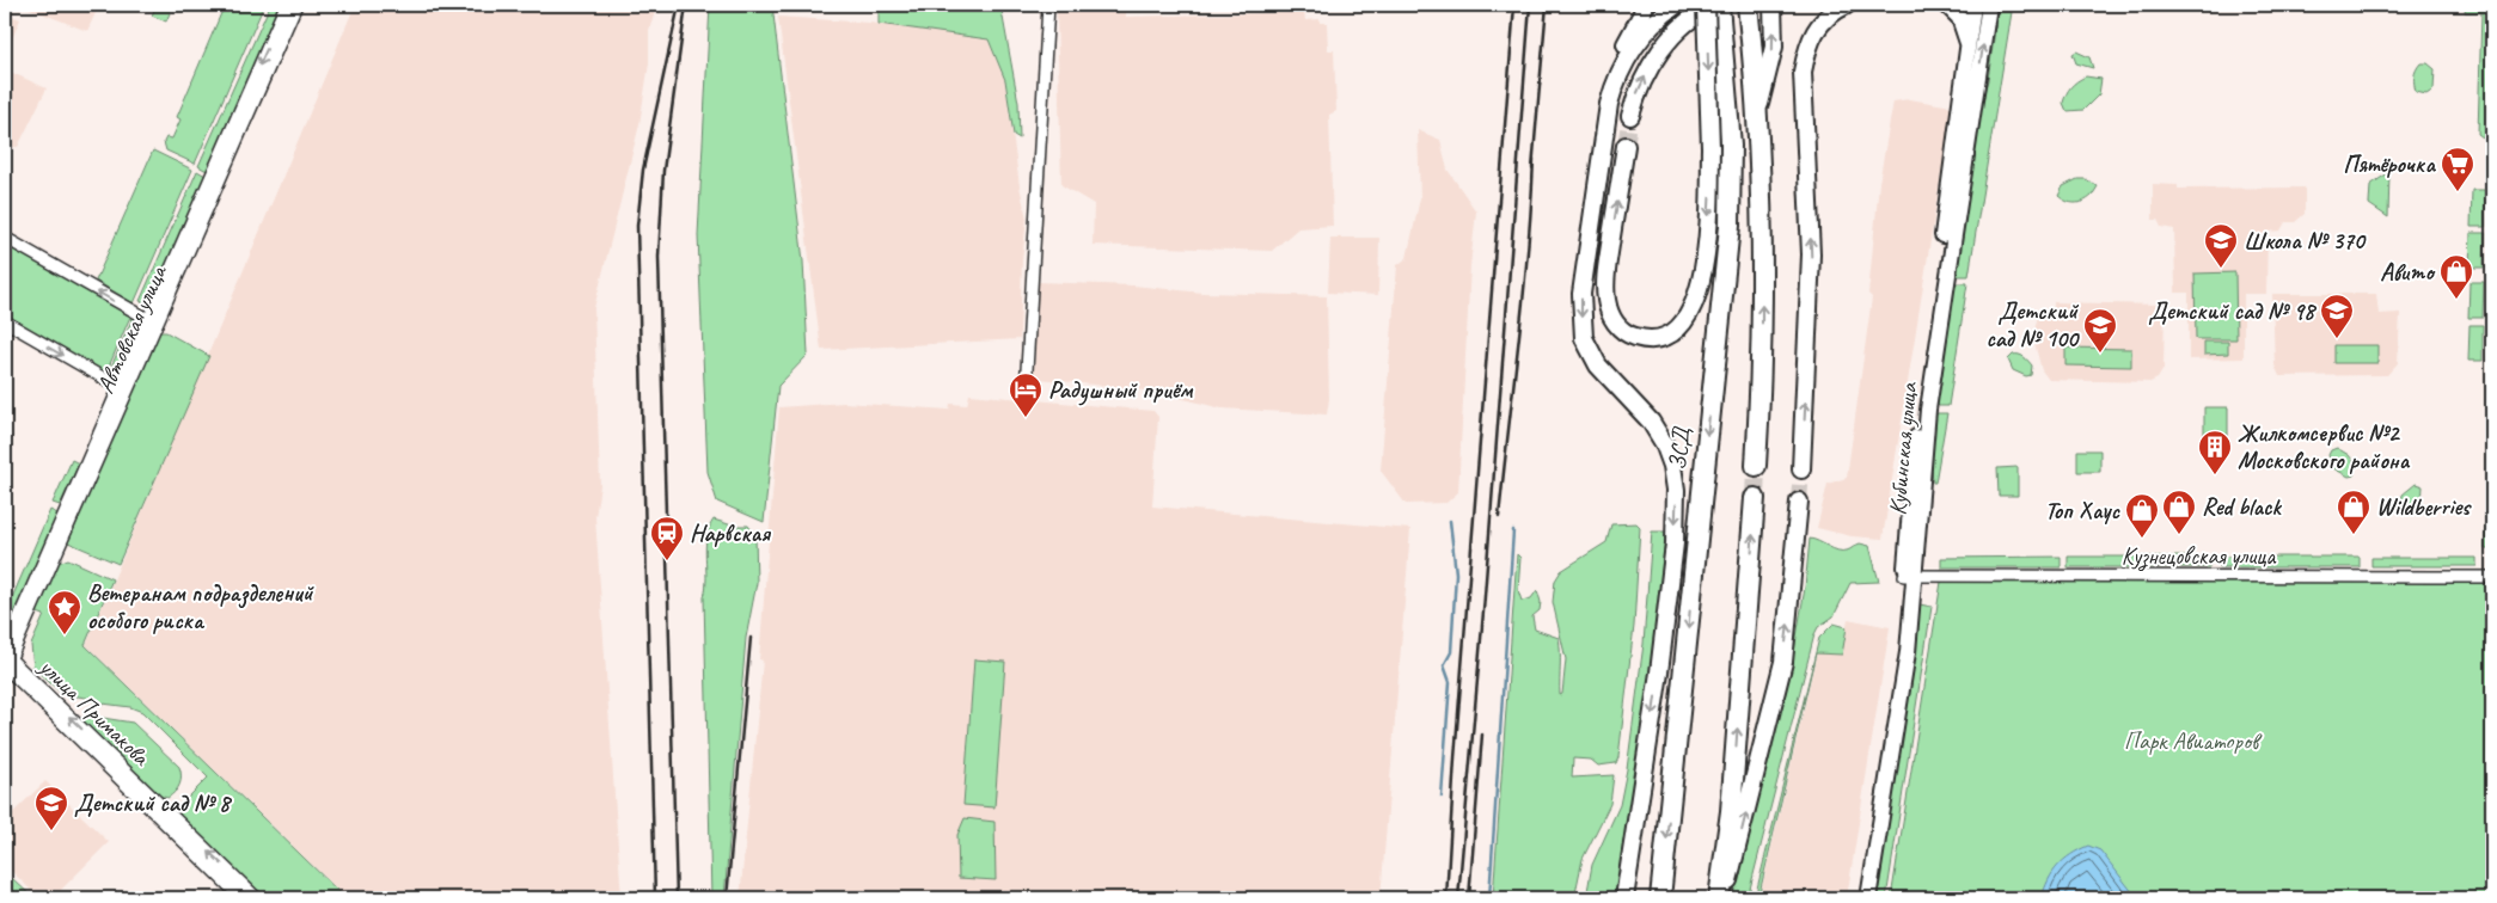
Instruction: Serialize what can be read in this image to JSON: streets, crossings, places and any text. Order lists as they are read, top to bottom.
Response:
{
  "streets": {
    "highway": ["ЗСД"],
    "main road": ["Кубинская улица"],
    "street": ["Автовская улица", "Кузнецовская улица", "улица Примакова"]
  },
  "crossings": [
    ["Автовская улица", "улица Примакова"],
    ["Кубинская улица", "Кузнецовская улица"]
  ],
  "parks": ["Парк Авиаторов"],
  "places": {
    "supermarket": ["Пятёрочка"],
    "school or university": [
      "Школа № 370",
      "Детский сад № 98",
      "Детский сад № 100",
      "Детский сад № 8"
    ],
    "shop": [
      "Авито",
      "Red black",
      "Wildberries",
      "Топ Хаус"
    ],
    "hotel": ["Радушный приём"],
    "building": ["Жилкомсервис №2 Московского района"],
    "station": ["Нарвская"],
    "place": ["Ветеранам подразделений особого риска"]
  }
}
